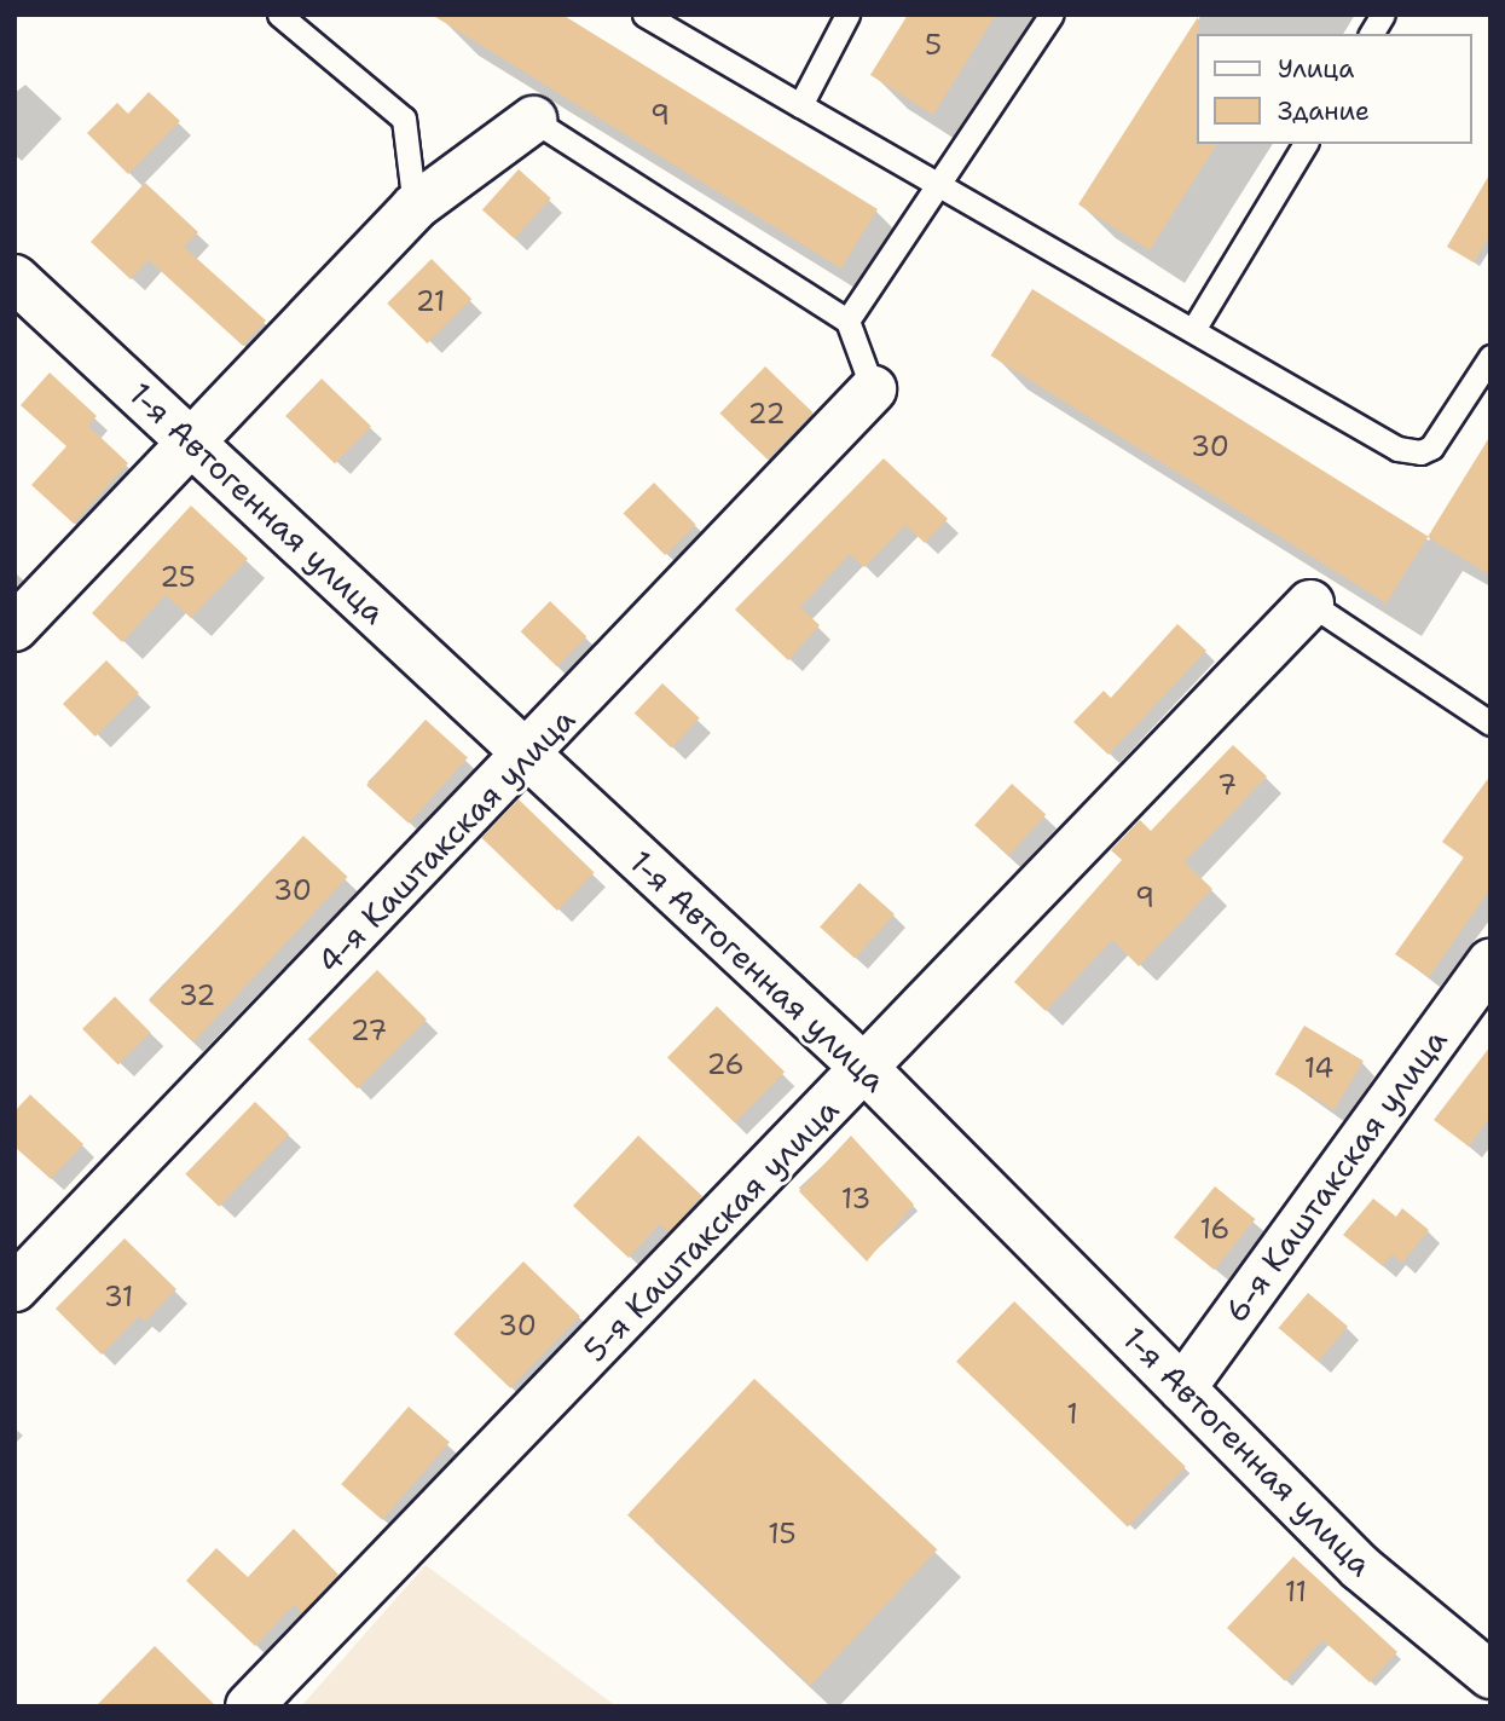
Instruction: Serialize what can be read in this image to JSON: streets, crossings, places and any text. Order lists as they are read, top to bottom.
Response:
{
  "streets": {
    "street": [
      "1-я Автогенная улица",
      "4-я Каштакская улица",
      "6-я Каштакская улица",
      "5-я Каштакская улица"
    ]
  },
  "crossings": [
    ["1-я Автогенная улица", "4-я Каштакская улица"],
    ["1-я Автогенная улица", "6-я Каштакская улица"],
    ["1-я Автогенная улица", "5-я Каштакская улица"]
  ],
  "house_numbers": [
    "5",
    "9",
    "21",
    "22",
    "30",
    "25",
    "7",
    "30",
    "9",
    "32",
    "27",
    "26",
    "14",
    "13",
    "16",
    "31",
    "30",
    "1",
    "15",
    "11"
  ],
  "legend": ["Улица", "Здание"]
}
